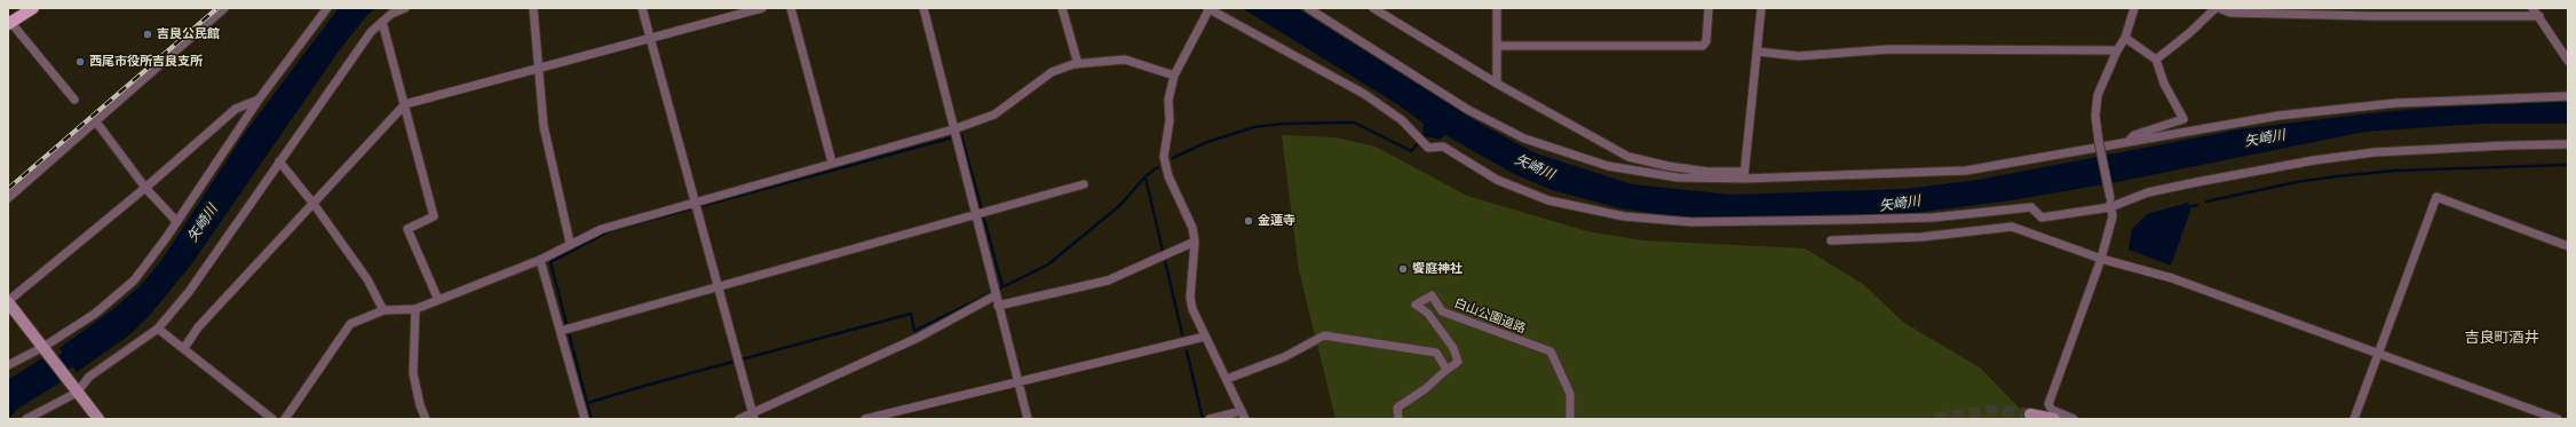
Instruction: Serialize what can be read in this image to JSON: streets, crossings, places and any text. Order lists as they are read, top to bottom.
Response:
{
  "streets": {
    "street": ["白山公園道路"]
  },
  "districts": ["吉良町酒井"],
  "water": ["矢崎川"],
  "places": [
    "吉良公民館",
    "西尾市役所吉良支所",
    "金蓮寺",
    "饗庭神社"
  ]
}
